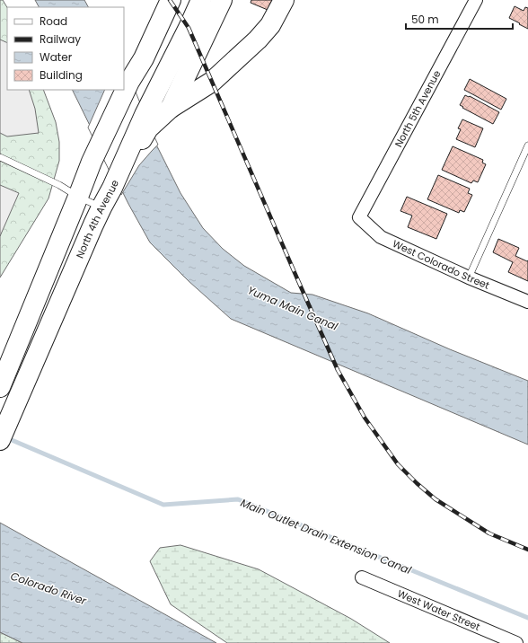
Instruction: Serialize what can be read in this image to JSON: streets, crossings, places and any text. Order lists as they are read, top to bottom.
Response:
{
  "streets": {
    "main road": ["North 4th Avenue"],
    "street": ["North 5th Avenue", "West Colorado Street", "West Water Street"]
  },
  "crossings": [
    ["North 5th Avenue", "West Colorado Street"]
  ],
  "water": ["Yuma Main Canal", "Main Outlet Drain Extension Canal", "Colorado River"],
  "legend": [
    "Road",
    "Railway",
    "Water",
    "Building"
  ],
  "scale_bar": "50 m"
}
